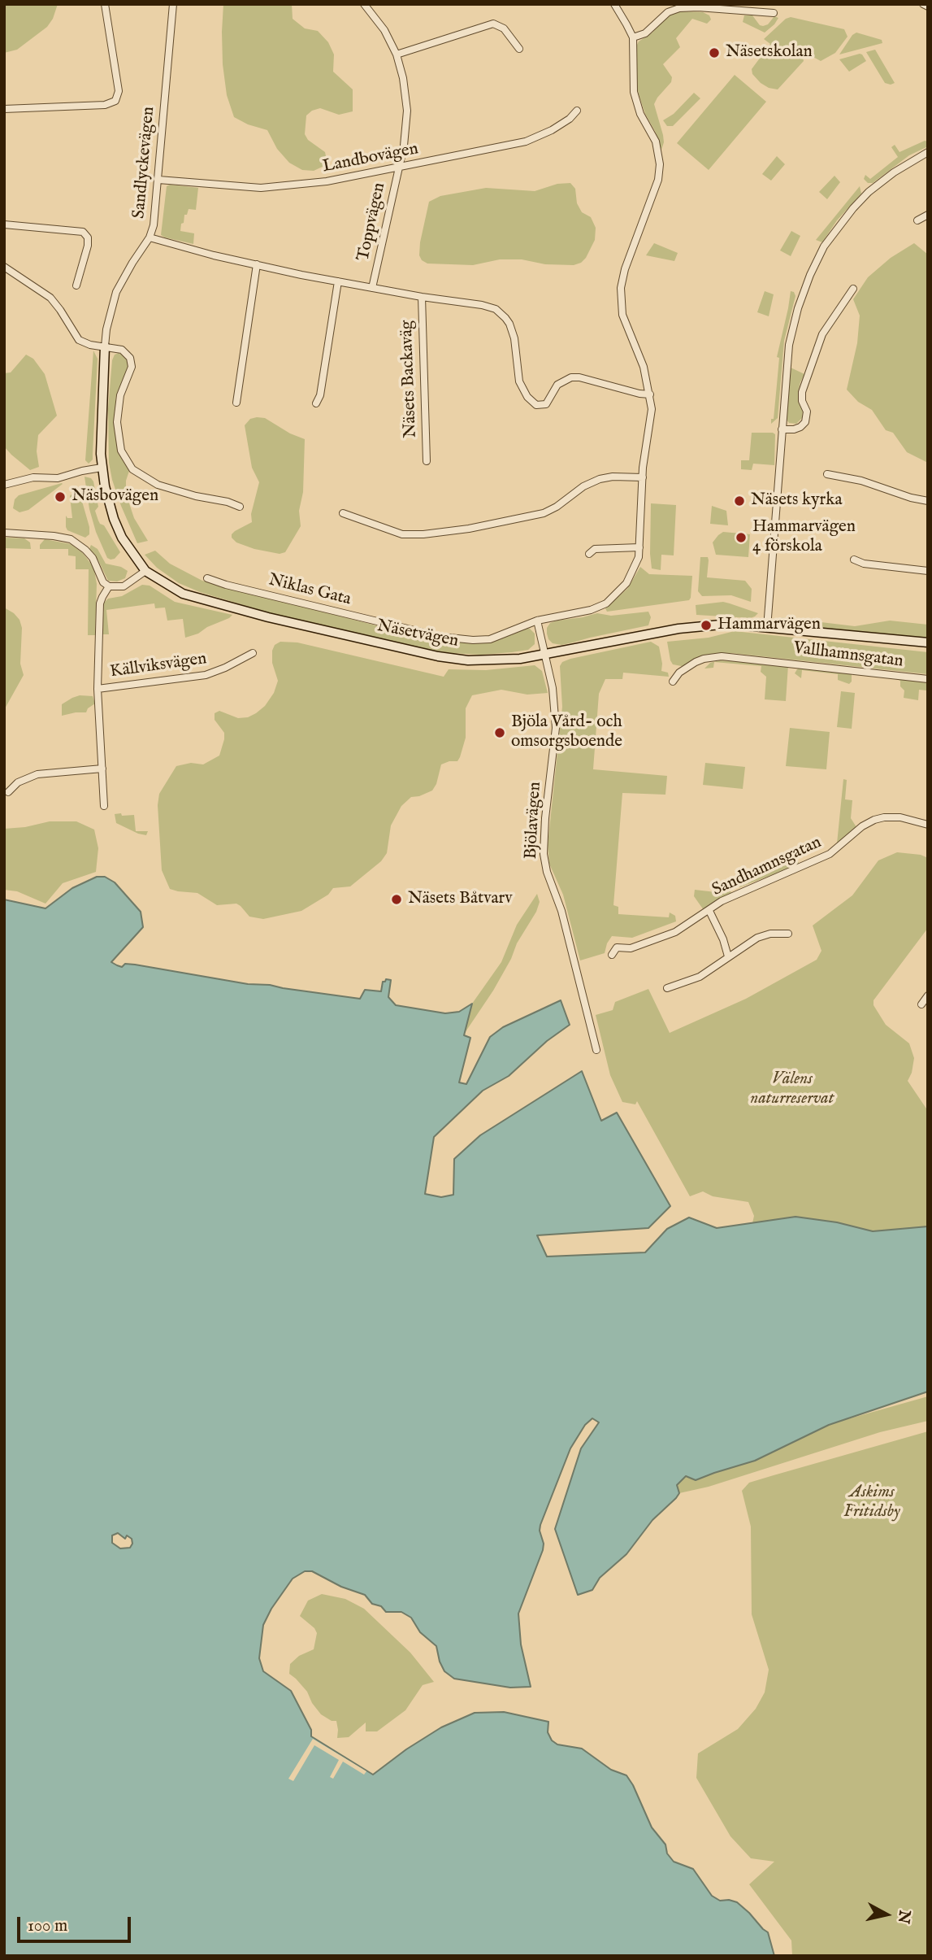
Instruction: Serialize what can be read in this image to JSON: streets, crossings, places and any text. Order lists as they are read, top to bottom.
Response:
{
  "streets": {
    "street": [
      "Landbovägen",
      "Sandlyckevägen",
      "Toppvägen",
      "Näsets Backaväg",
      "Niklas Gata",
      "Näsetvägen",
      "Vallhamnsgatan",
      "Källviksvägen",
      "Bjölavägen",
      "Sandhamnsgatan"
    ]
  },
  "crossings": [
    ["Landbovägen", "Sandlyckevägen"],
    ["Landbovägen", "Toppvägen"],
    ["Sandlyckevägen", "Näsets Backaväg"],
    ["Sandlyckevägen", "Näsetvägen"],
    ["Toppvägen", "Näsets Backaväg"],
    ["Näsets Backaväg", "Niklas Gata"],
    ["Niklas Gata", "Bjölavägen"],
    ["Näsetvägen", "Bjölavägen"]
  ],
  "parks": ["Välens naturreservat", "Askims Fritidsby"],
  "places": [
    "Näsetskolan",
    "Näsbovägen",
    "Näsets kyrka",
    "Hammarvägen 4 förskola",
    "Hammarvägen",
    "Bjöla Vård- och omsorgsboende",
    "Näsets Båtvarv"
  ],
  "scale_bar": "100 m",
  "north": "right"
}
